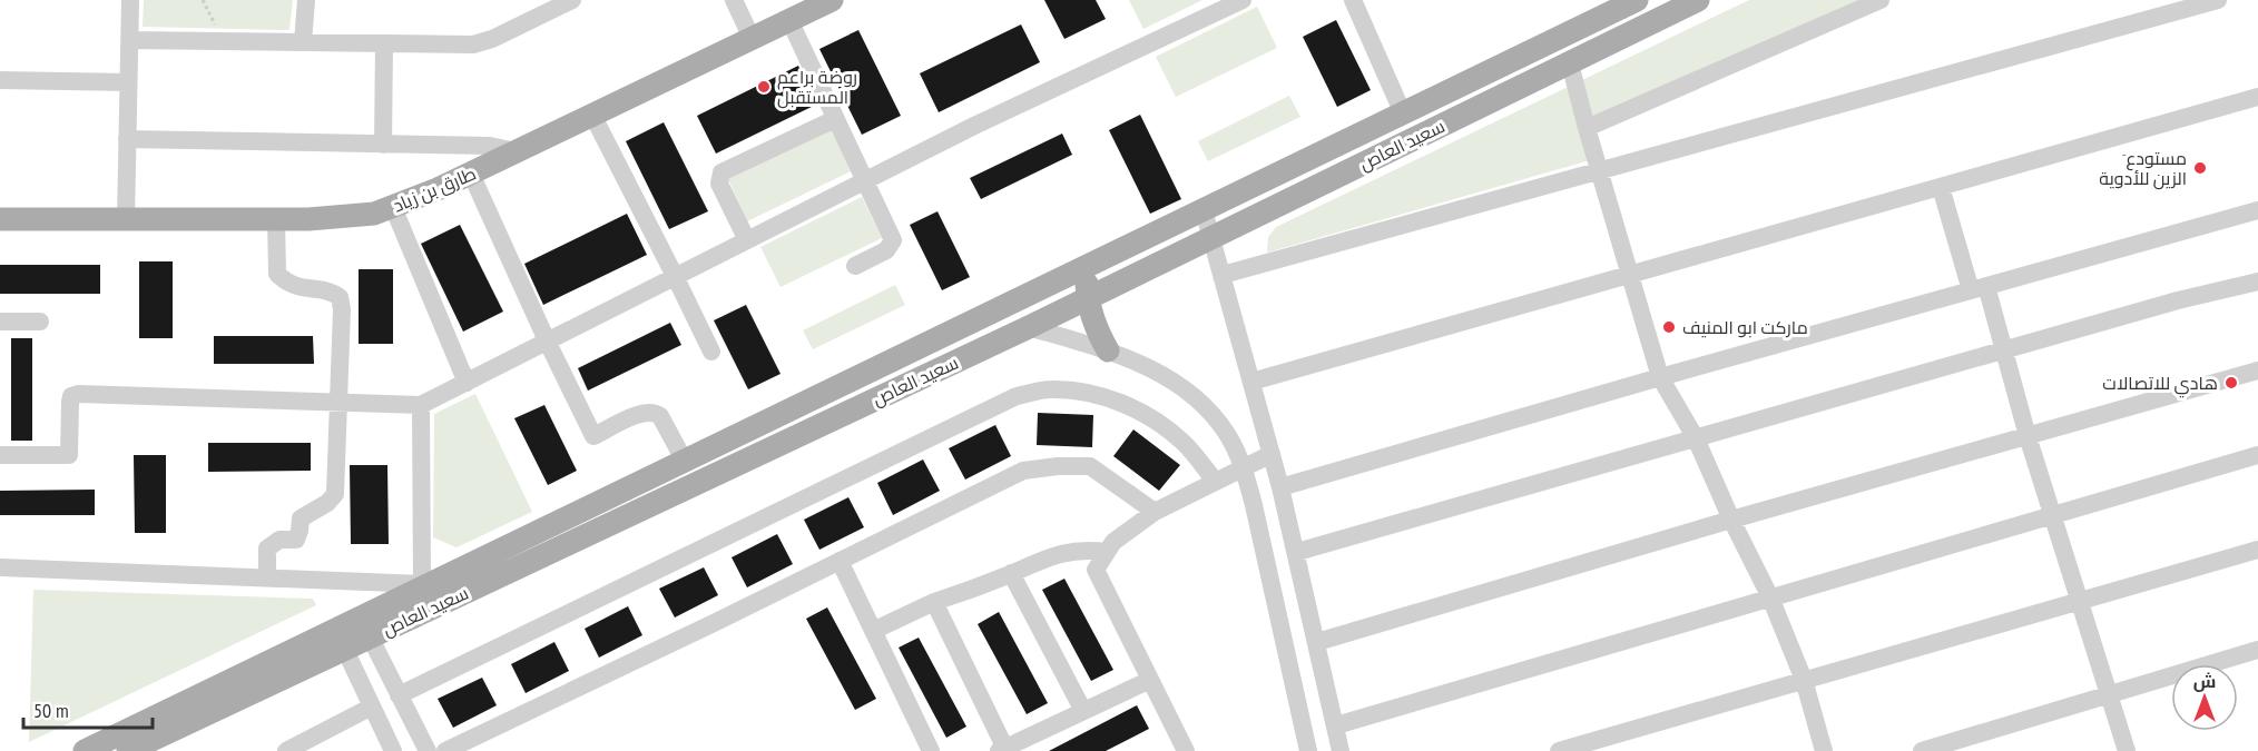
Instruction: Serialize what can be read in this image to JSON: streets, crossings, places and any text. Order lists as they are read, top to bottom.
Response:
{
  "streets": {
    "main road": ["سعيد العاص", "طارق بن زياد"]
  },
  "places": [
    "روضة براعم المستقبل",
    "َ مستودع الزين للأدوية",
    "ماركت ابو المنيف",
    "هادي للاتصالات"
  ],
  "scale_bar": "50 m",
  "north": "top"
}
